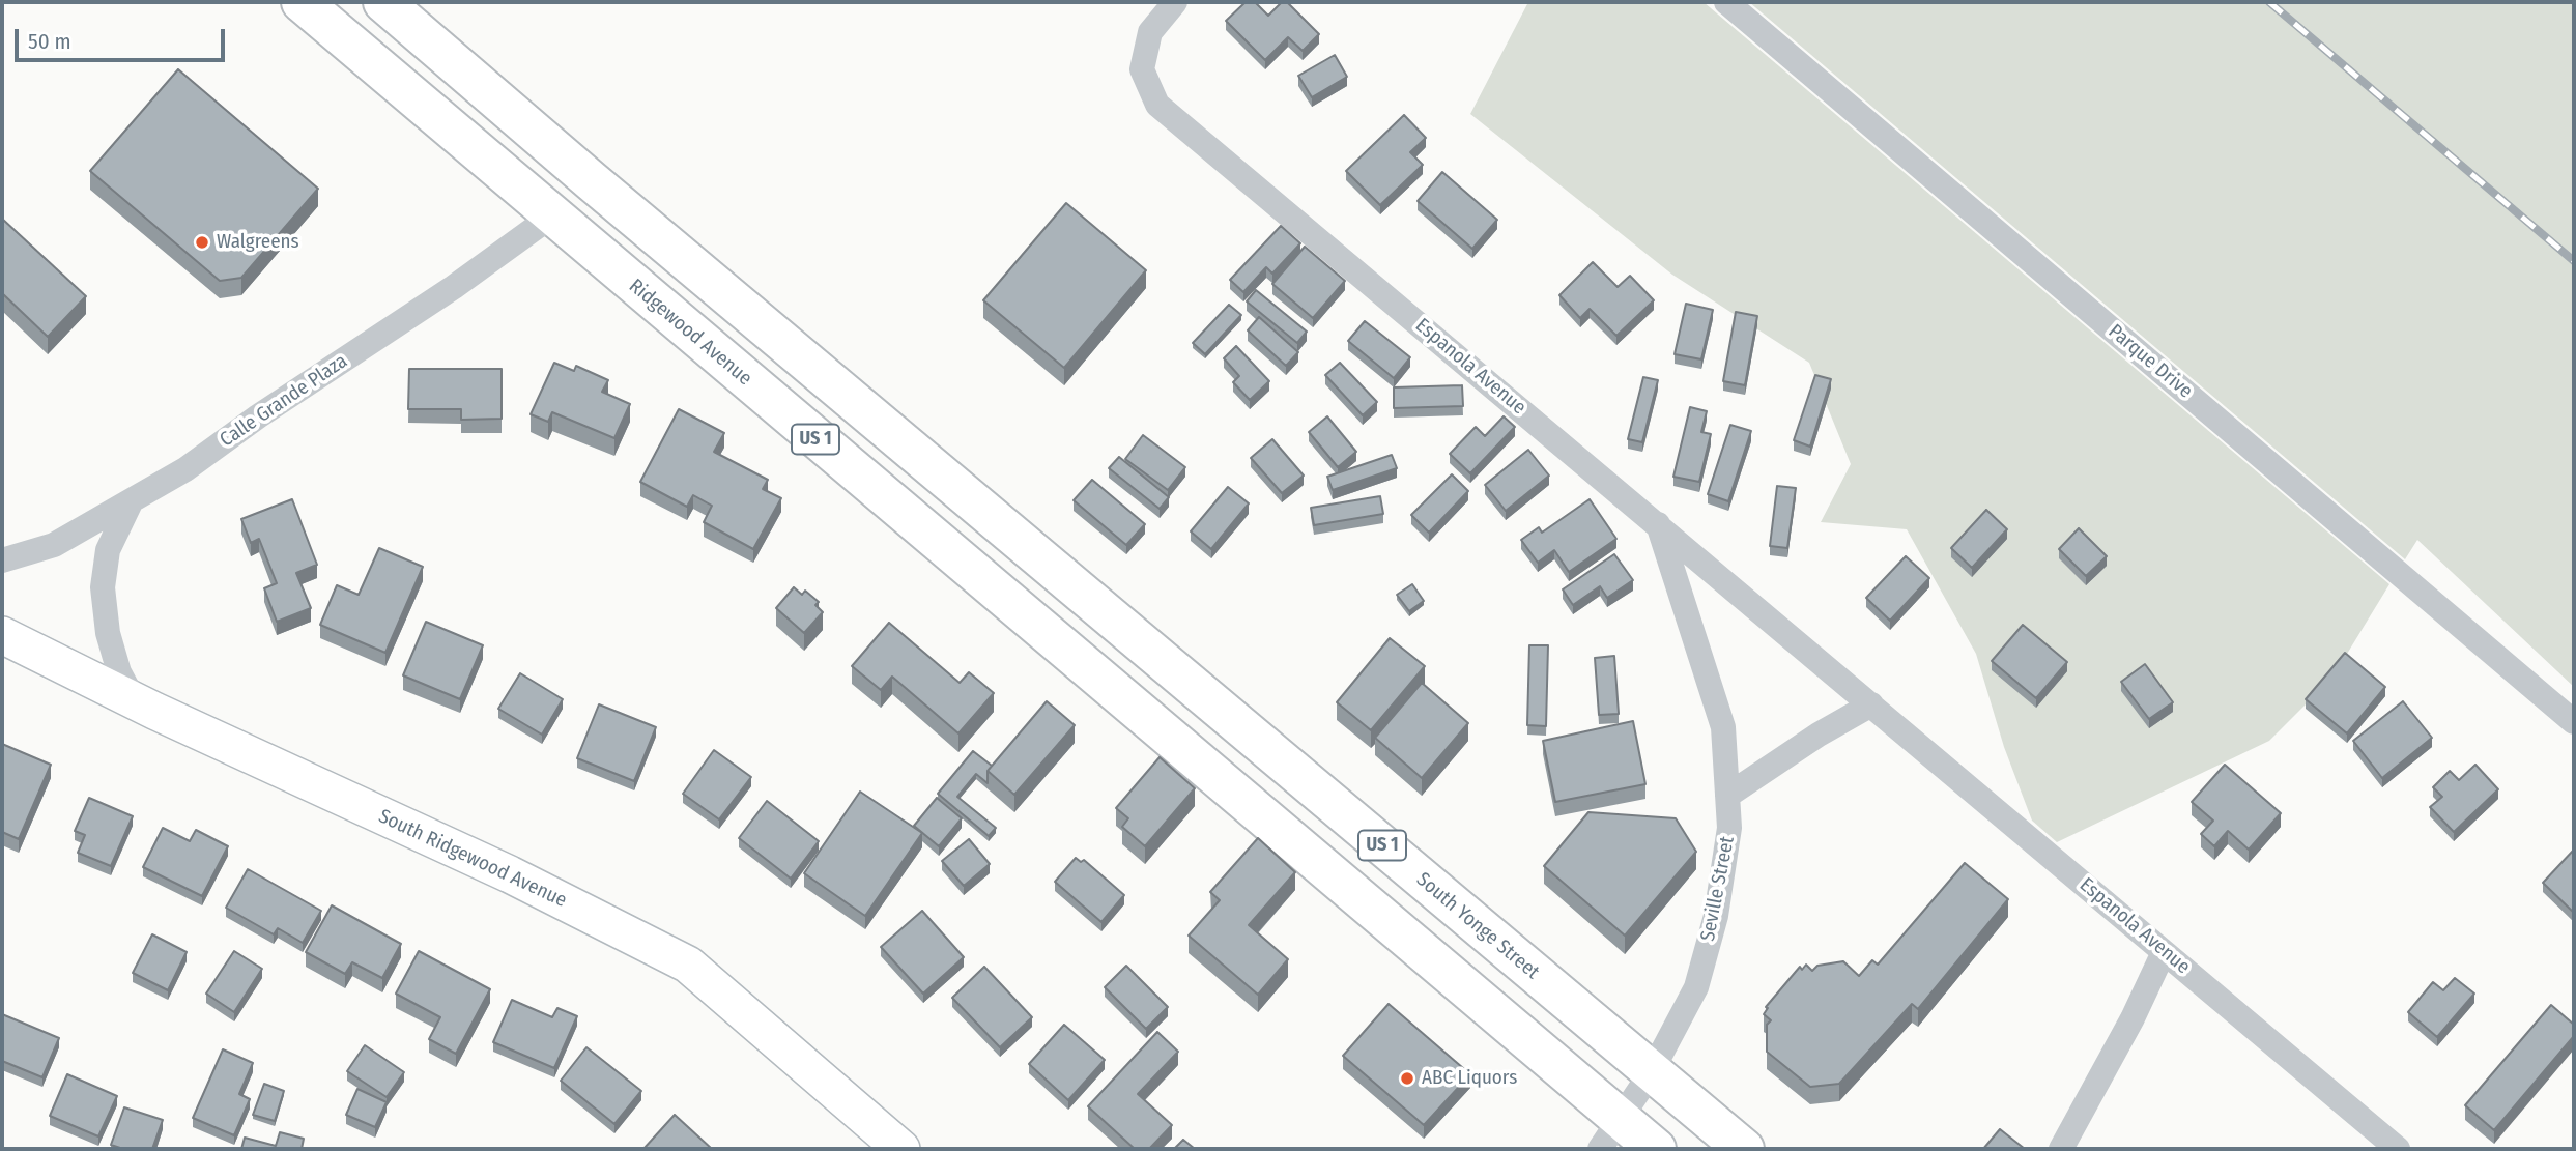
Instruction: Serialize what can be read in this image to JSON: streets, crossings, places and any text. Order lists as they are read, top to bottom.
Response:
{
  "streets": {
    "main road": ["Ridgewood Avenue", "US 1", "South Yonge Street"],
    "street": [
      "Parque Drive",
      "Espanola Avenue",
      "Calle Grande Plaza",
      "South Ridgewood Avenue",
      "Seville Street"
    ]
  },
  "crossings": [
    ["Ridgewood Avenue", "Calle Grande Plaza"],
    ["Ridgewood Avenue", "US 1"],
    ["Ridgewood Avenue", "Seville Street"],
    ["Espanola Avenue", "Seville Street"],
    ["US 1", "Seville Street"],
    ["US 1", "South Yonge Street"],
    ["Seville Street", "South Yonge Street"]
  ],
  "places": ["Walgreens", "ABC Liquors"],
  "scale_bar": "50 m"
}
